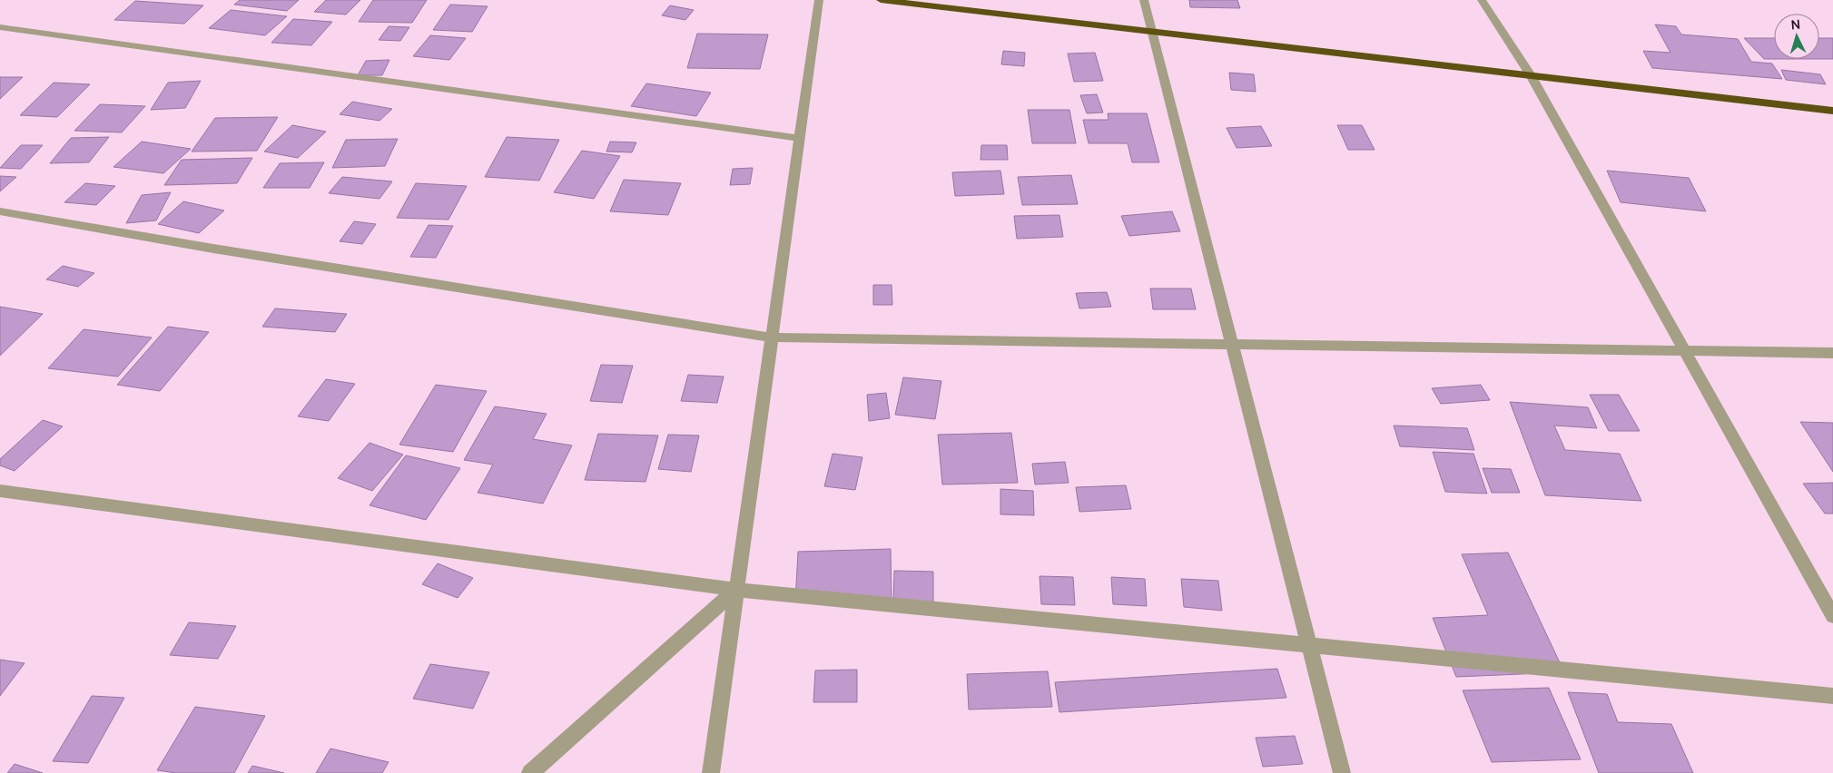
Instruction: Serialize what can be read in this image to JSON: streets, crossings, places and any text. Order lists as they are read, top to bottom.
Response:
{
  "north": "top"
}
